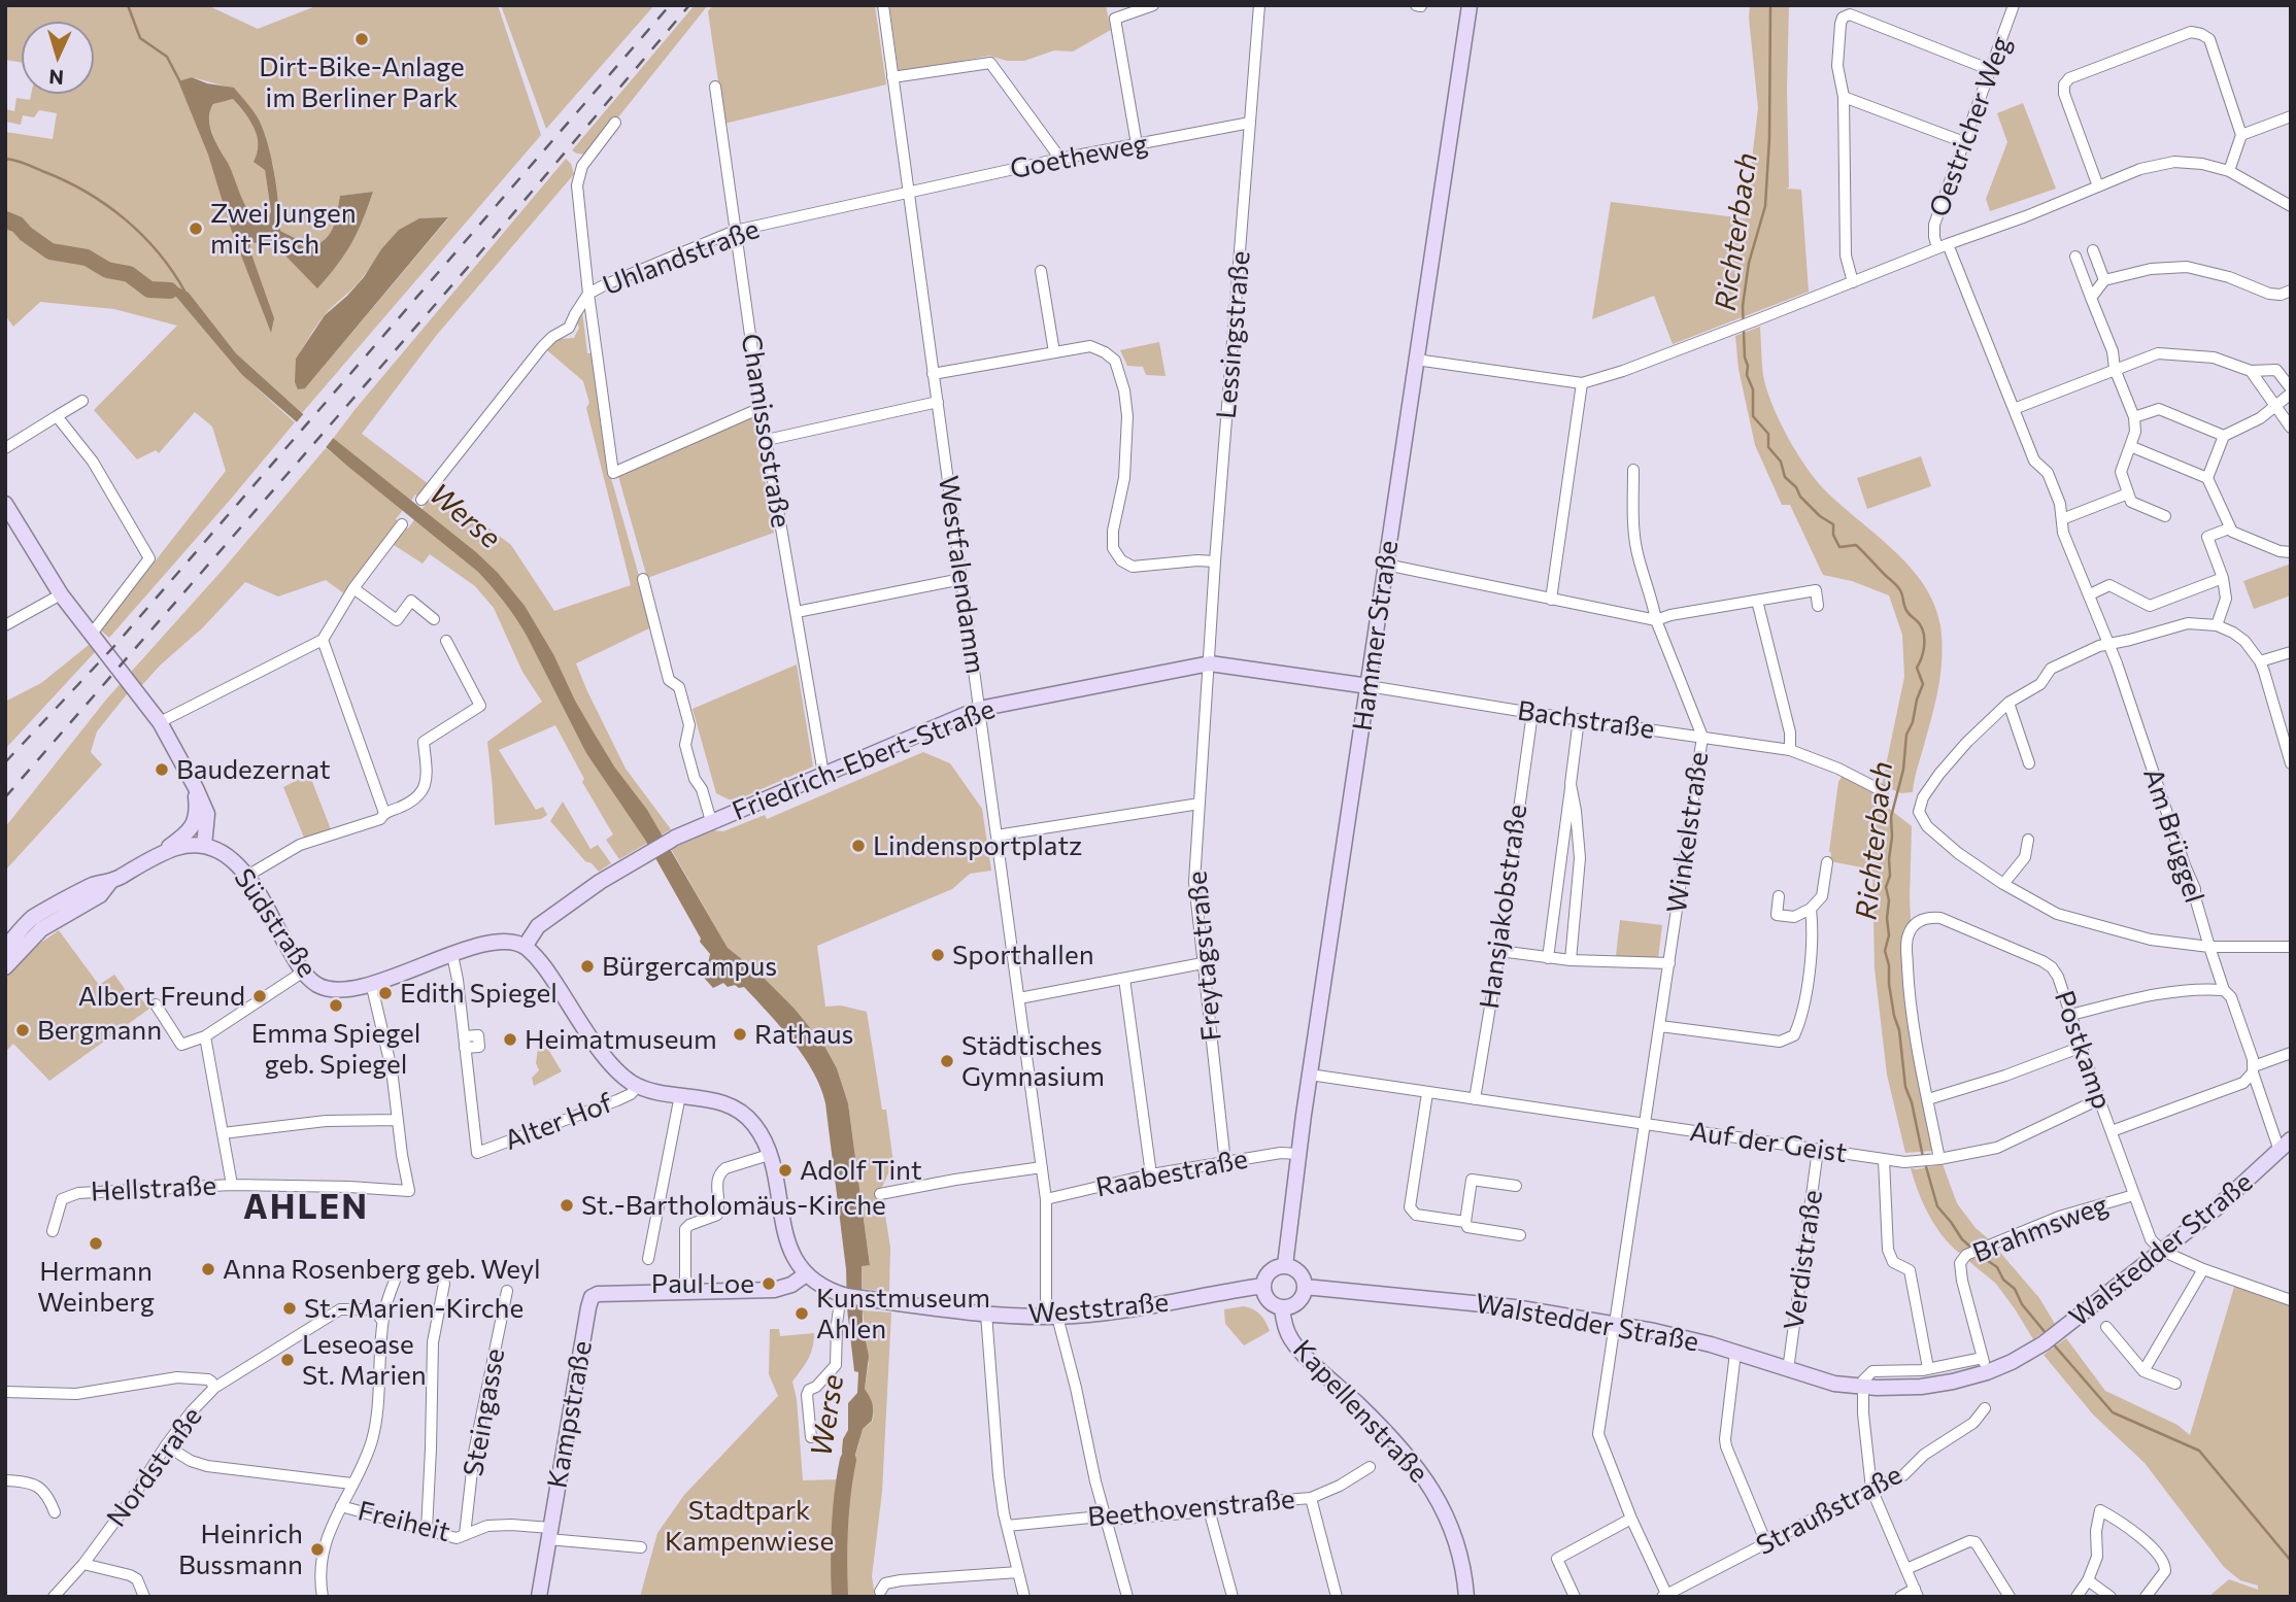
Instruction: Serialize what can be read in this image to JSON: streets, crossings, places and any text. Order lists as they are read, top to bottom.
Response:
{
  "streets": {
    "street": [
      "Oestricher Weg",
      "Goetheweg",
      "Uhlandstraße",
      "Lessingstraße",
      "Chamissostraße",
      "Westfalendamm",
      "Hammer Straße",
      "Bachstraße",
      "Friedrich-Ebert-Straße",
      "Winkelstraße",
      "Am Brüggel",
      "Hansjakobstraße",
      "Südstraße",
      "Freytagstraße",
      "Postkamp",
      "Alter Hof",
      "Auf der Geist",
      "Raabestraße",
      "Hellstraße",
      "Brahmsweg",
      "Walstedder Straße",
      "Verdistraße",
      "Weststraße",
      "Kapellenstraße",
      "Steingasse",
      "Kampstraße",
      "Nordstraße",
      "Beethovenstraße",
      "Straußstraße",
      "Freiheit"
    ]
  },
  "crossings": [
    ["Oestricher Weg", "Hammer Straße"],
    ["Oestricher Weg", "Am Brüggel"],
    ["Goetheweg", "Uhlandstraße"],
    ["Goetheweg", "Lessingstraße"],
    ["Goetheweg", "Westfalendamm"],
    ["Uhlandstraße", "Chamissostraße"],
    ["Uhlandstraße", "Westfalendamm"],
    ["Lessingstraße", "Friedrich-Ebert-Straße"],
    ["Lessingstraße", "Freytagstraße"],
    ["Chamissostraße", "Friedrich-Ebert-Straße"],
    ["Westfalendamm", "Friedrich-Ebert-Straße"],
    ["Westfalendamm", "Raabestraße"],
    ["Westfalendamm", "Weststraße"],
    ["Westfalendamm", "Beethovenstraße"],
    ["Hammer Straße", "Bachstraße"],
    ["Hammer Straße", "Friedrich-Ebert-Straße"],
    ["Hammer Straße", "Auf der Geist"],
    ["Hammer Straße", "Raabestraße"],
    ["Hammer Straße", "Walstedder Straße"],
    ["Hammer Straße", "Weststraße"],
    ["Hammer Straße", "Kapellenstraße"],
    ["Bachstraße", "Friedrich-Ebert-Straße"],
    ["Bachstraße", "Winkelstraße"],
    ["Bachstraße", "Hansjakobstraße"],
    ["Friedrich-Ebert-Straße", "Südstraße"],
    ["Friedrich-Ebert-Straße", "Freytagstraße"],
    ["Winkelstraße", "Auf der Geist"],
    ["Winkelstraße", "Walstedder Straße"],
    ["Winkelstraße", "Straußstraße"],
    ["Am Brüggel", "Walstedder Straße"],
    ["Hansjakobstraße", "Auf der Geist"],
    ["Südstraße", "Alter Hof"],
    ["Freytagstraße", "Raabestraße"],
    ["Postkamp", "Auf der Geist"],
    ["Postkamp", "Brahmsweg"],
    ["Postkamp", "Walstedder Straße"],
    ["Auf der Geist", "Verdistraße"],
    ["Brahmsweg", "Walstedder Straße"],
    ["Walstedder Straße", "Verdistraße"],
    ["Walstedder Straße", "Weststraße"],
    ["Walstedder Straße", "Kapellenstraße"],
    ["Weststraße", "Kapellenstraße"],
    ["Steingasse", "Freiheit"],
    ["Kampstraße", "Freiheit"]
  ],
  "districts": ["AHLEN"],
  "water": ["Richterbach", "Werse"],
  "parks": ["Stadtpark Kampenwiese"],
  "places": [
    "Dirt-Bike-Anlage im Berliner Park",
    "Zwei Jungen mit Fisch",
    "Baudezernat",
    "Lindensportplatz",
    "Sporthallen",
    "Bürgercampus",
    "Edith Spiegel",
    "Albert Freund",
    "Emma Spiegel geb. Spiegel",
    "Bergmann",
    "Rathaus",
    "Heimatmuseum",
    "Städtisches Gymnasium",
    "Adolf Tint",
    "St.-Bartholomäus-Kirche",
    "Hermann Weinberg",
    "Anna Rosenberg geb. Weyl",
    "Paul Loe",
    "St.-Marien-Kirche",
    "Kunstmuseum Ahlen",
    "Leseoase St. Marien",
    "Heinrich Bussmann"
  ],
  "north": "bottom"
}
